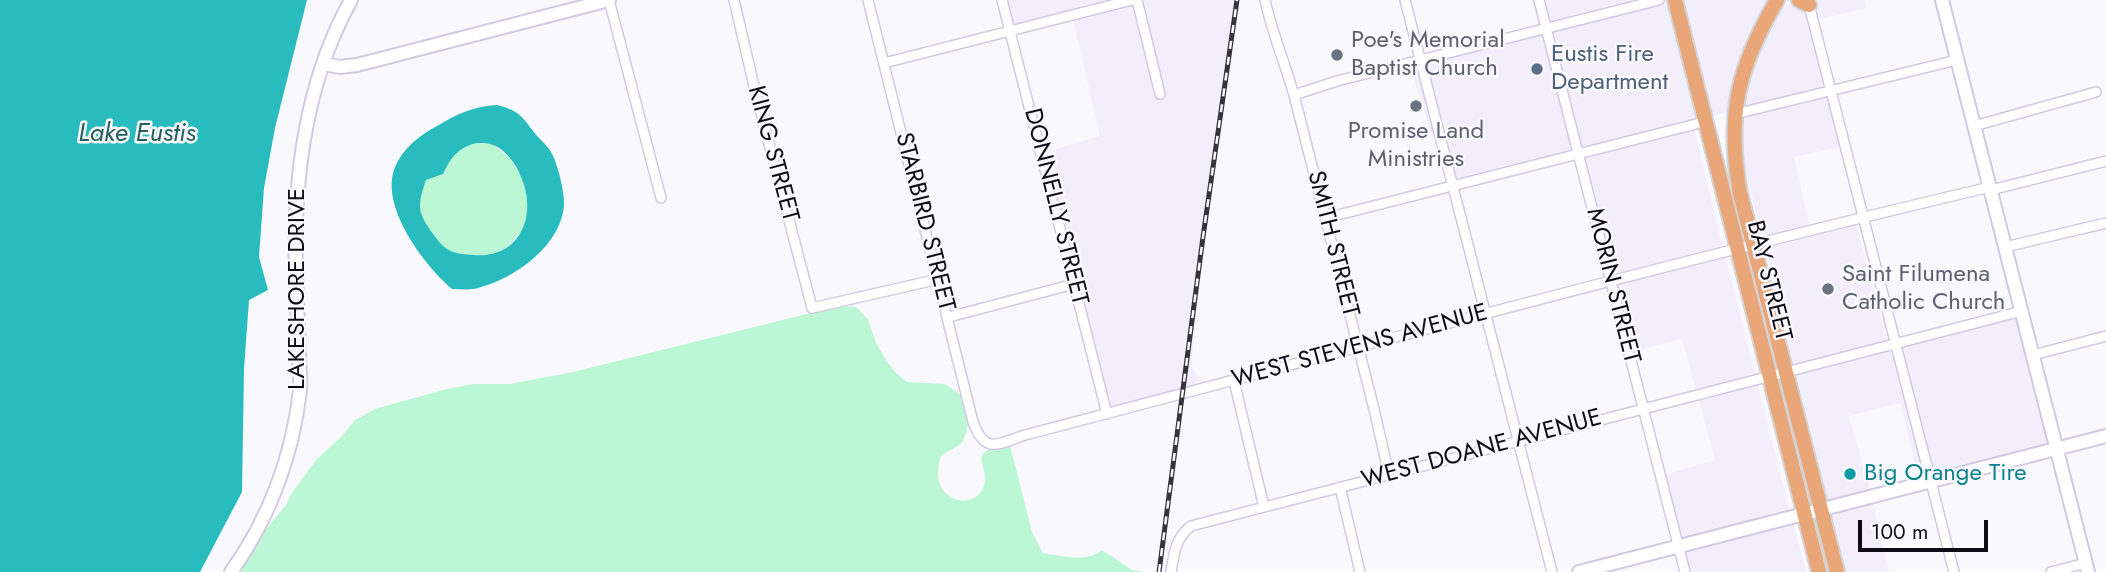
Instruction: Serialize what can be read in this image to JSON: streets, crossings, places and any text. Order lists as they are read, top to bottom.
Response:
{
  "streets": {
    "main road": ["BAY STREET"],
    "street": [
      "KING STREET",
      "DONNELLY STREET",
      "STARBIRD STREET",
      "SMITH STREET",
      "MORIN STREET",
      "LAKESHORE DRIVE",
      "WEST STEVENS AVENUE",
      "WEST DOANE AVENUE"
    ]
  },
  "crossings": [
    ["KING STREET", "STARBIRD STREET"],
    ["DONNELLY STREET", "WEST STEVENS AVENUE"],
    ["STARBIRD STREET", "WEST STEVENS AVENUE"],
    ["SMITH STREET", "WEST STEVENS AVENUE"],
    ["SMITH STREET", "WEST DOANE AVENUE"],
    ["BAY STREET", "WEST STEVENS AVENUE"],
    ["BAY STREET", "WEST DOANE AVENUE"],
    ["MORIN STREET", "WEST STEVENS AVENUE"],
    ["MORIN STREET", "WEST DOANE AVENUE"]
  ],
  "water": ["Lake Eustis"],
  "places": [
    "Poe's Memorial Baptist Church",
    "Eustis Fire Department",
    "Promise Land Ministries",
    "Saint Filumena Catholic Church",
    "Big Orange Tire"
  ],
  "scale_bar": "100 m"
}
